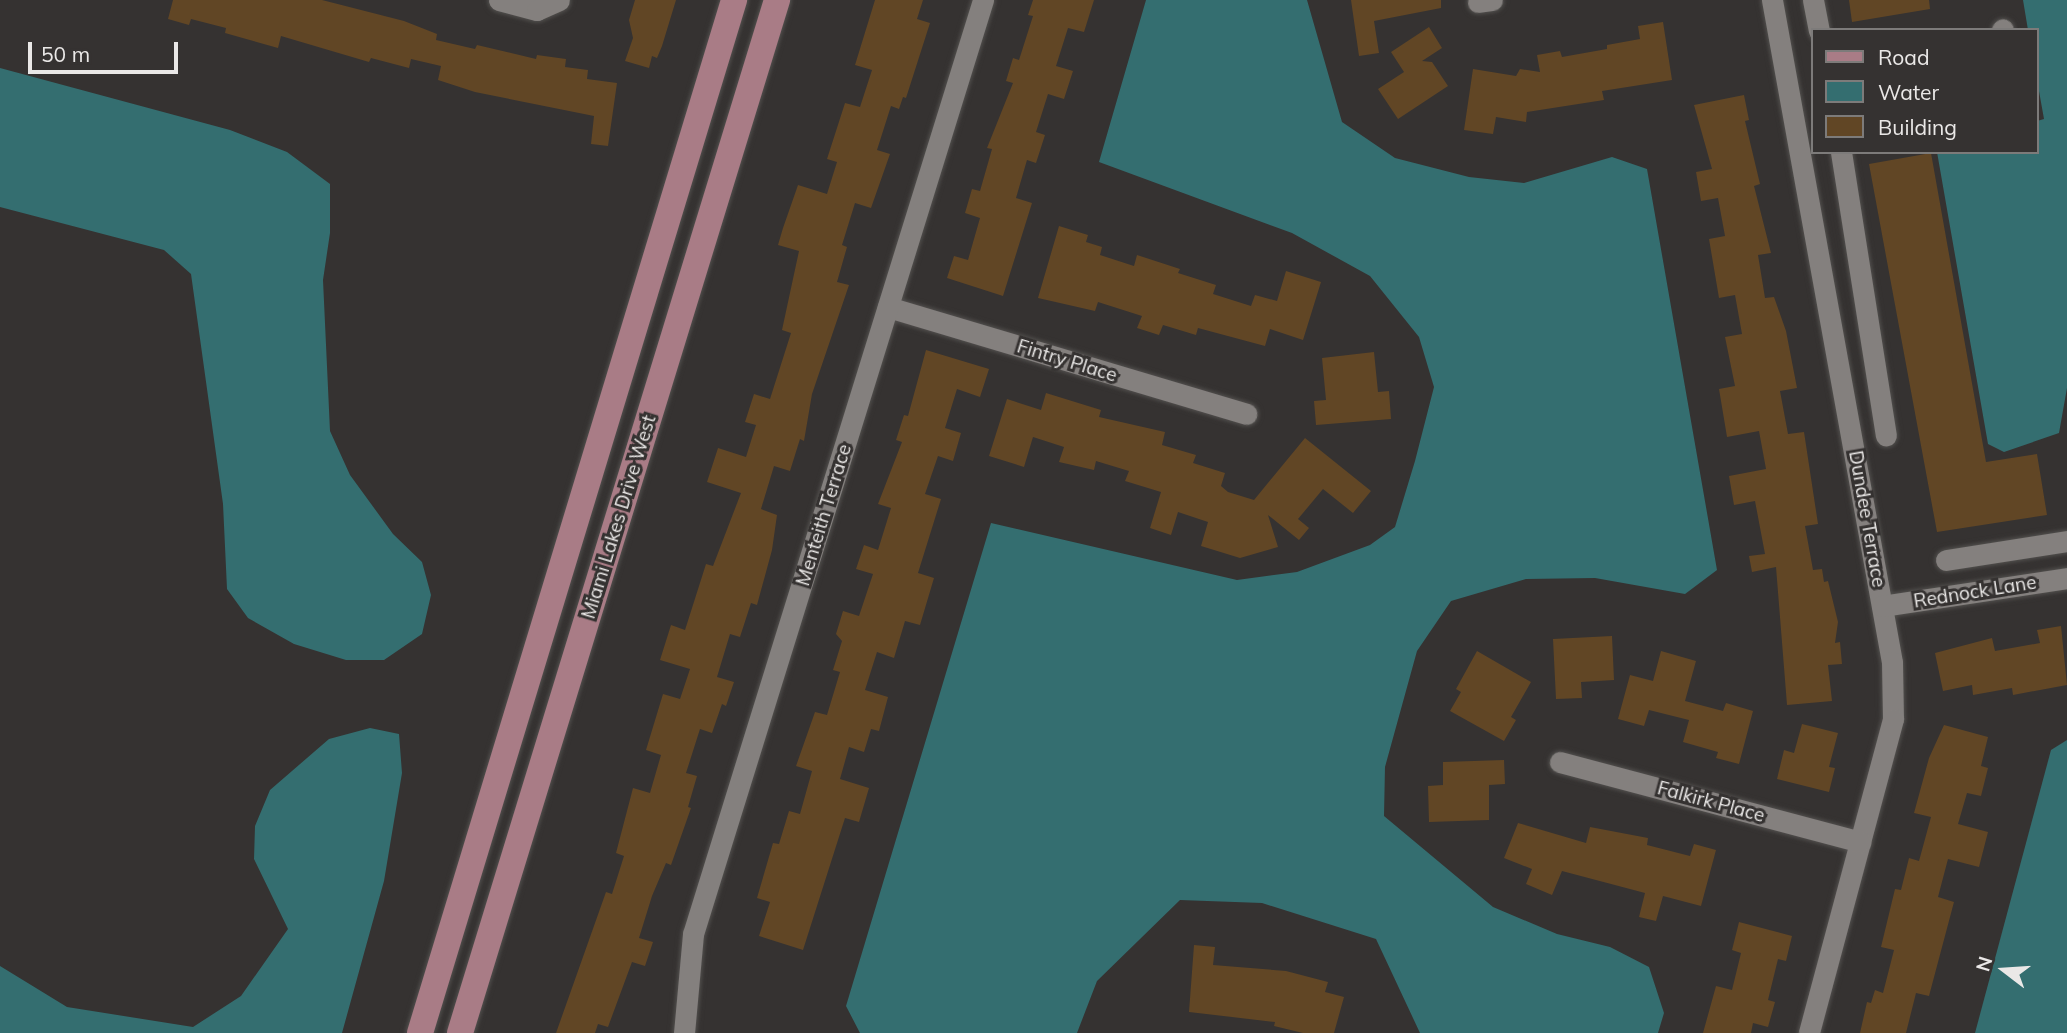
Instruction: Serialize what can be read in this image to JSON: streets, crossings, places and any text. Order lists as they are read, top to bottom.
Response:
{
  "streets": {
    "main road": ["Miami Lakes Drive West"],
    "street": [
      "Fintry Place",
      "Menteith Terrace",
      "Dundee Terrace",
      "Rednock Lane",
      "Falkirk Place"
    ]
  },
  "crossings": [
    ["Fintry Place", "Menteith Terrace"],
    ["Dundee Terrace", "Rednock Lane"],
    ["Dundee Terrace", "Falkirk Place"]
  ],
  "legend": ["Road", "Water", "Building"],
  "scale_bar": "50 m",
  "north": "left"
}
